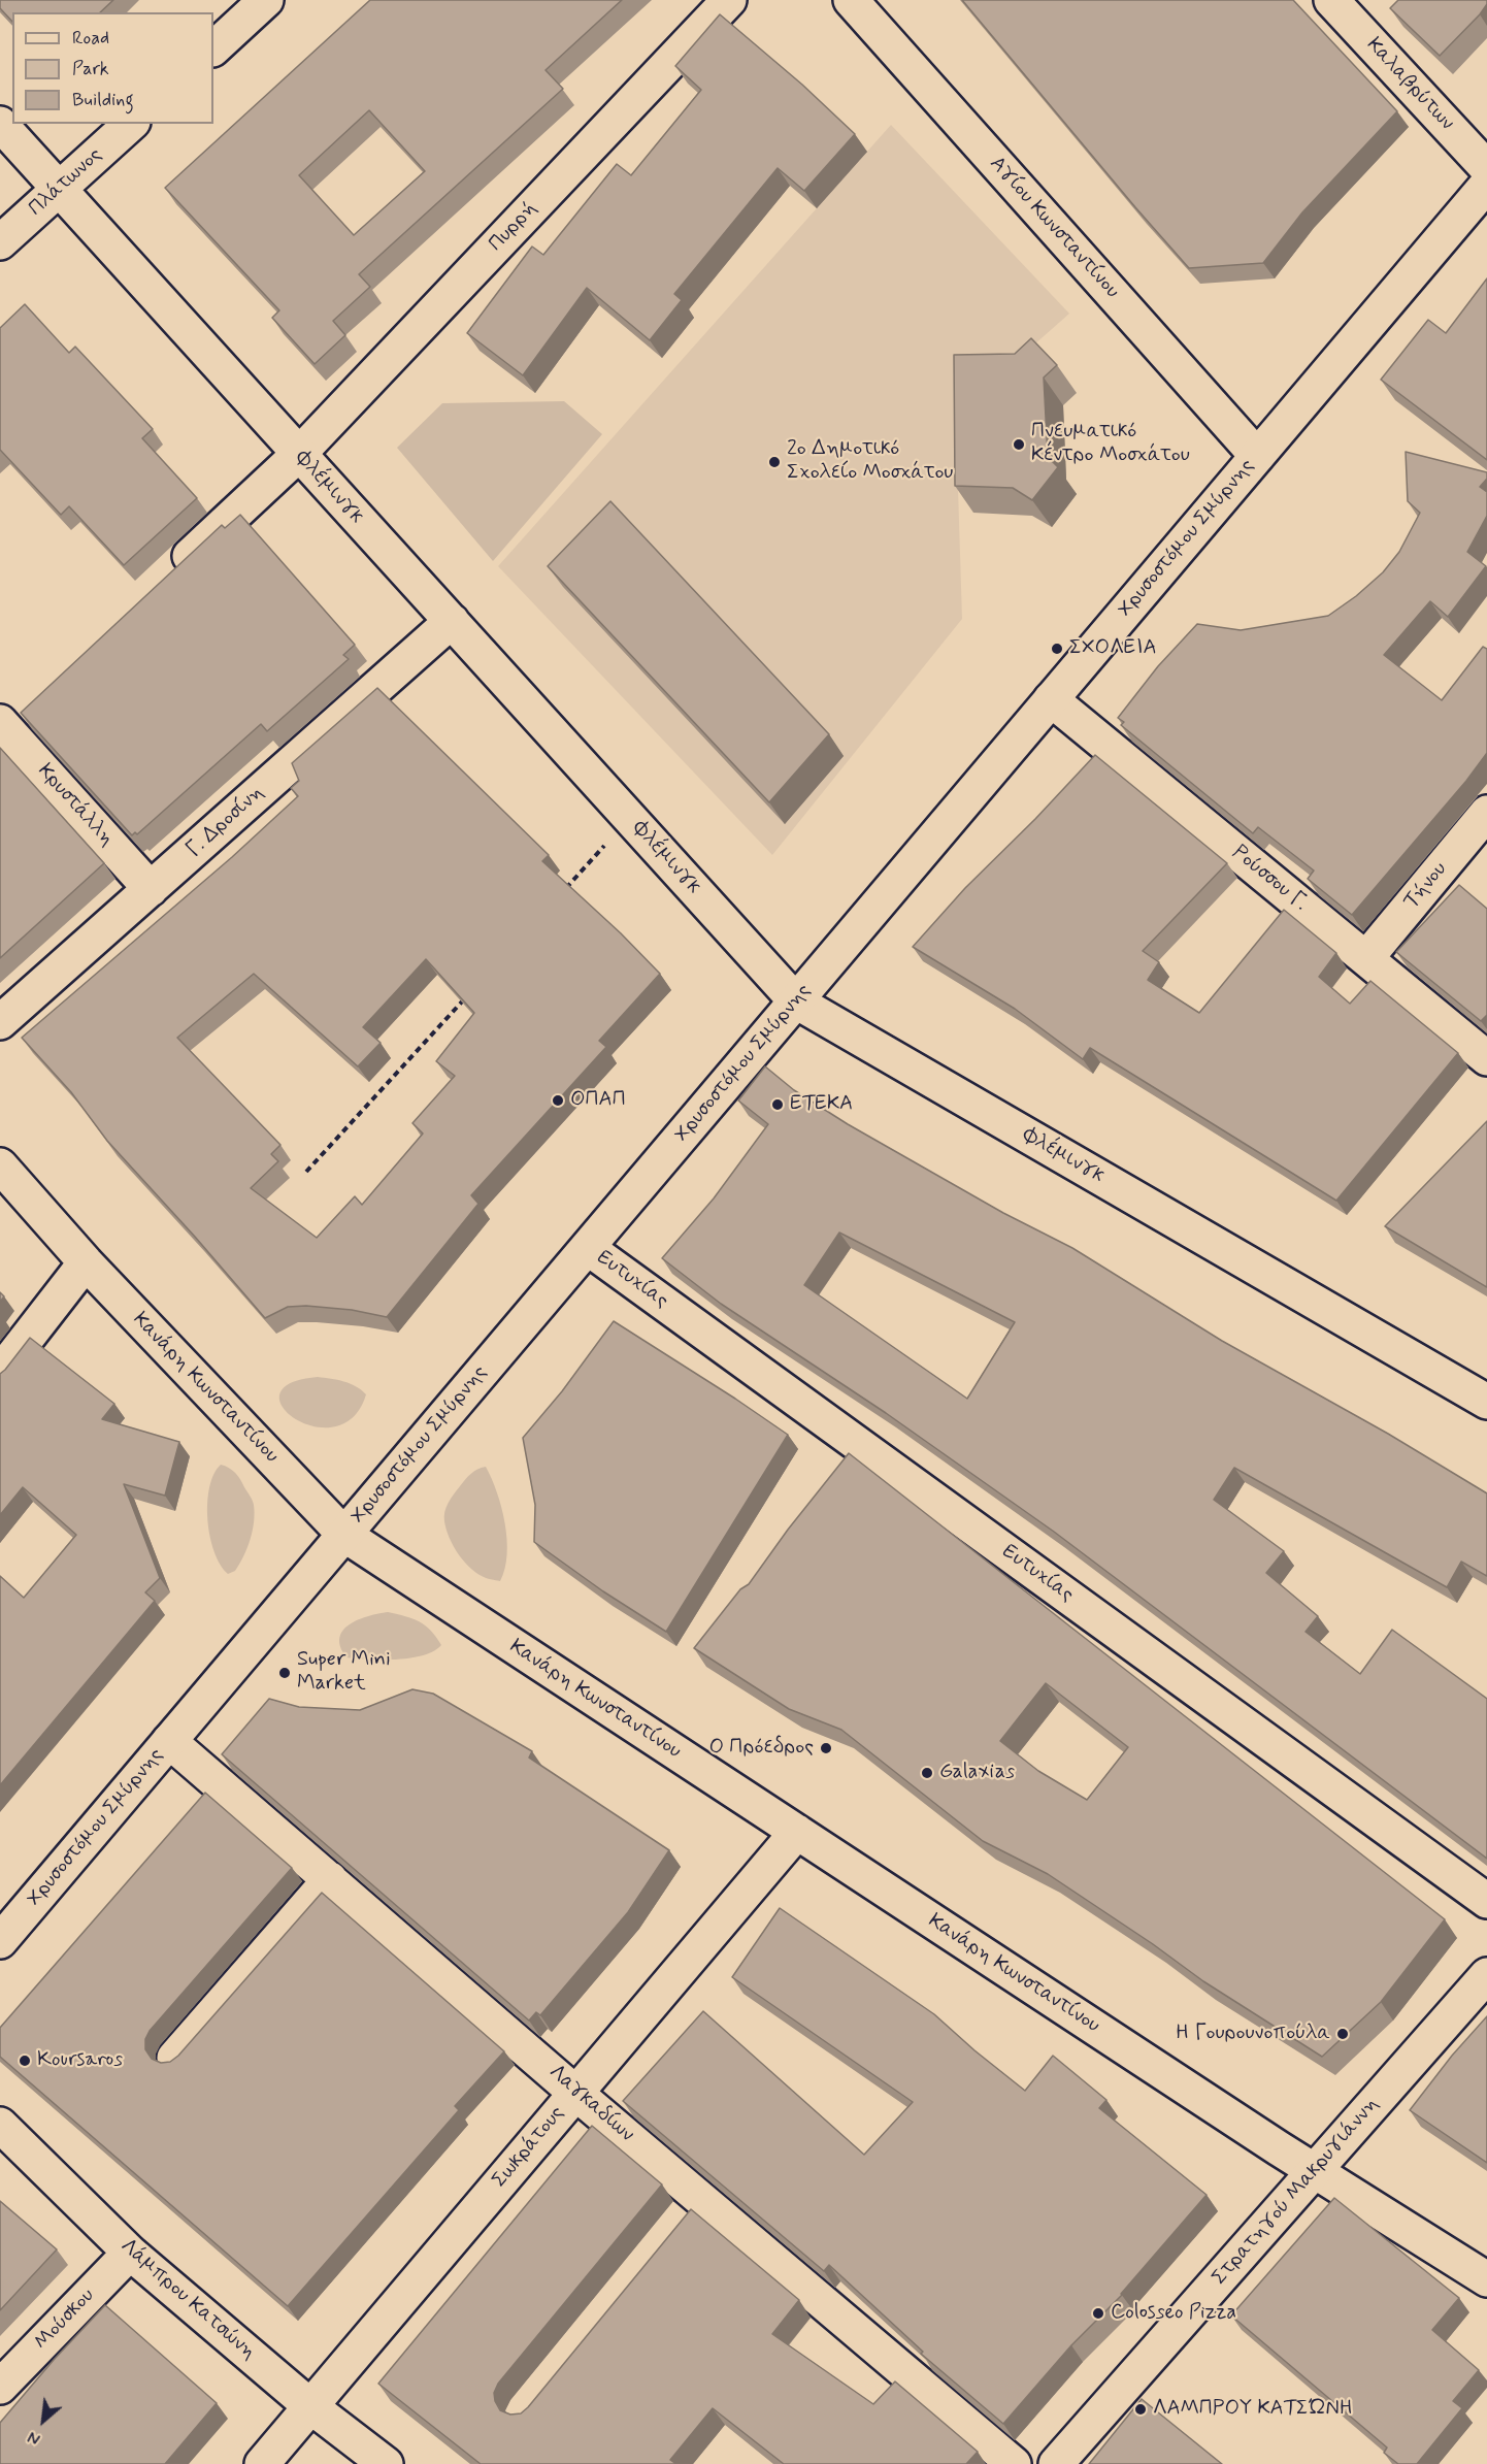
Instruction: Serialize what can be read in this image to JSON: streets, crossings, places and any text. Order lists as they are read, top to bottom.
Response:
{
  "streets": {
    "street": [
      "Καλαβρύτων",
      "Πλάτωνος",
      "Πυρρή",
      "Αγίου Κωνσταντίνου",
      "Φλέμινγκ",
      "Χρυσοστόμου Σμύρνης",
      "Κρυστάλλη",
      "Γ. Δροσίνη",
      "Ρούσσου Γ.",
      "Τήνου",
      "Ευτυχίας",
      "Κανάρη Κωνσταντίνου",
      "Λαγκαδίων",
      "Σωκράτους",
      "Στρατηγού Μακρυγιάννη",
      "Λάμπρου Κατσώνη",
      "Μούσκου"
    ]
  },
  "crossings": [
    ["Πλάτωνος", "Φλέμινγκ"],
    ["Πυρρή", "Φλέμινγκ"],
    ["Αγίου Κωνσταντίνου", "Χρυσοστόμου Σμύρνης"],
    ["Φλέμινγκ", "Χρυσοστόμου Σμύρνης"],
    ["Φλέμινγκ", "Γ. Δροσίνη"],
    ["Χρυσοστόμου Σμύρνης", "Ρούσσου Γ."],
    ["Χρυσοστόμου Σμύρνης", "Ευτυχίας"],
    ["Χρυσοστόμου Σμύρνης", "Κανάρη Κωνσταντίνου"],
    ["Χρυσοστόμου Σμύρνης", "Λαγκαδίων"],
    ["Κρυστάλλη", "Γ. Δροσίνη"],
    ["Ρούσσου Γ.", "Τήνου"],
    ["Κανάρη Κωνσταντίνου", "Σωκράτους"],
    ["Κανάρη Κωνσταντίνου", "Στρατηγού Μακρυγιάννη"],
    ["Λαγκαδίων", "Σωκράτους"],
    ["Σωκράτους", "Λάμπρου Κατσώνη"],
    ["Λάμπρου Κατσώνη", "Μούσκου"]
  ],
  "places": [
    "Πνευματικό Κέντρο Μοσχάτου",
    "2ο Δημοτικό Σχολείο Μοσχάτου",
    "ΣΧΟΛΕΙΑ",
    "ΟΠΑΠ",
    "ΕΤΕΚΑ",
    "Super Mini Market",
    "Ο Πρόεδρος",
    "Galaxias",
    "Η Γουρουνοπούλα",
    "Koursaros",
    "Colosseo Pizza",
    "ΛΑΜΠΡΟΥ ΚΑΤΣΏΝΗ"
  ],
  "legend": ["Road", "Park", "Building"],
  "north": "bottom left"
}
